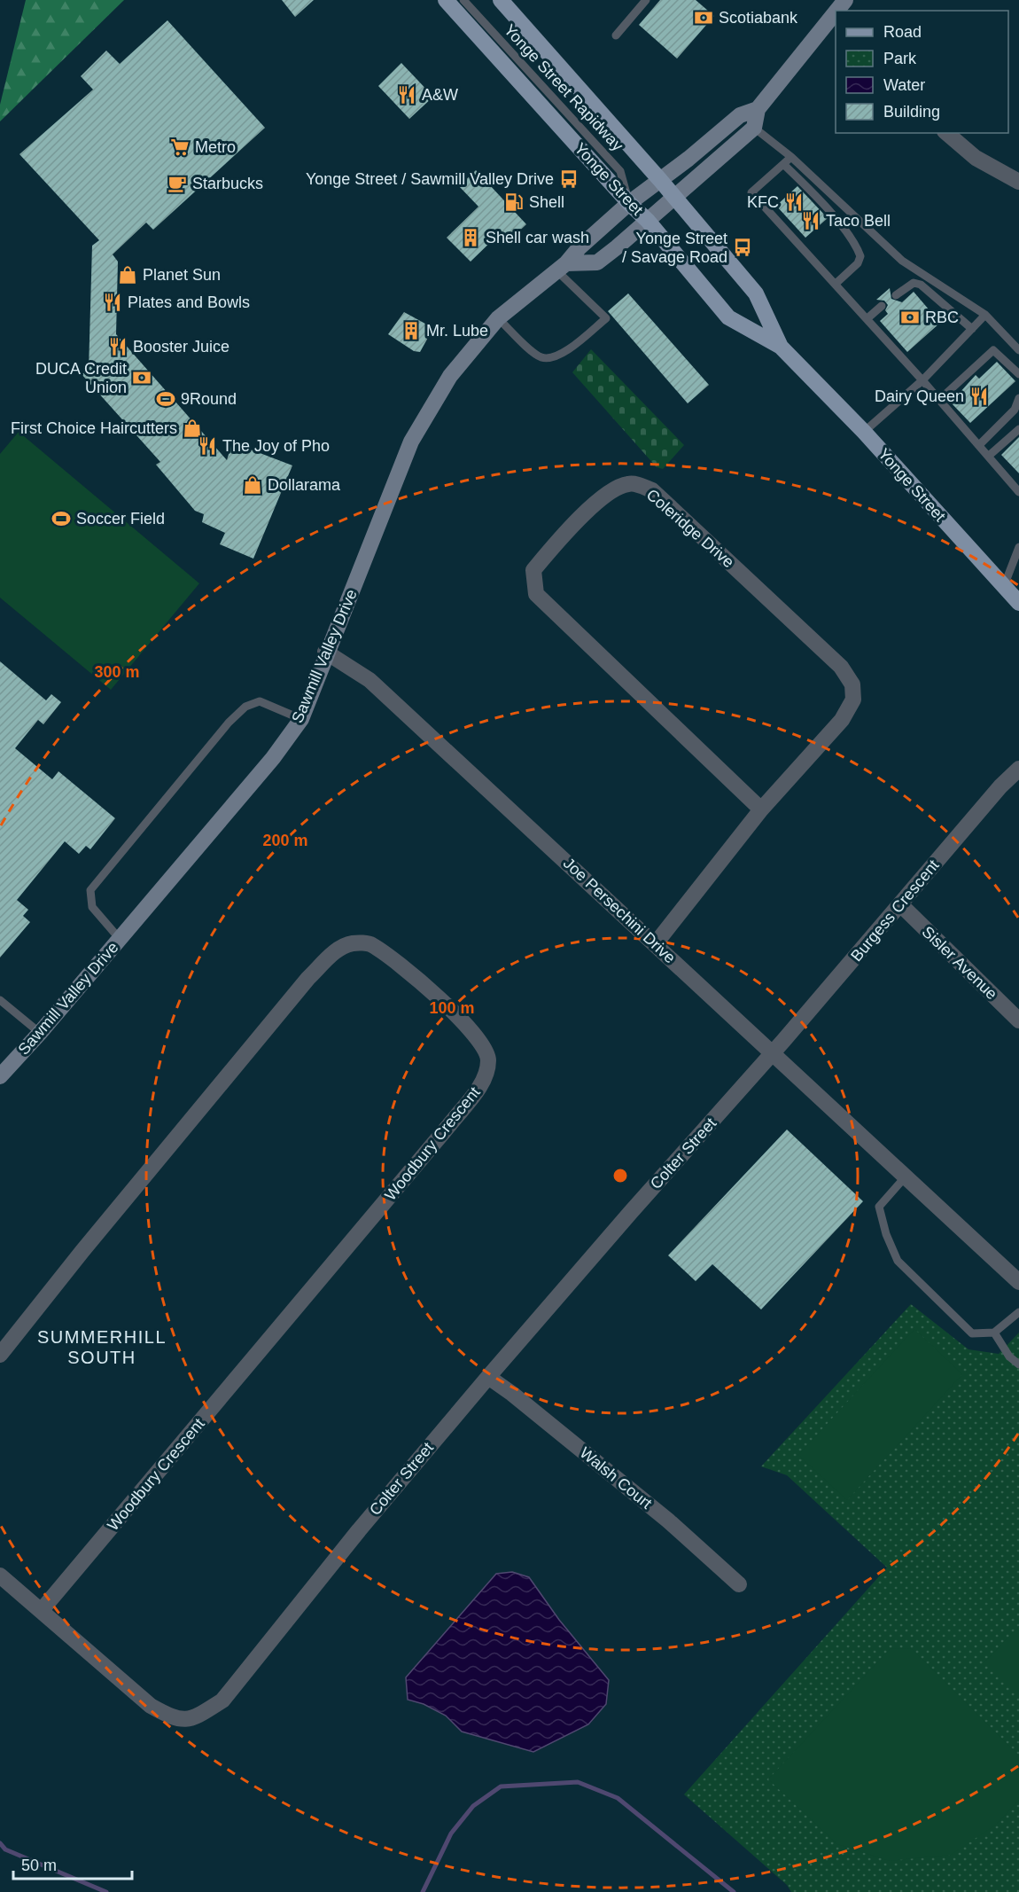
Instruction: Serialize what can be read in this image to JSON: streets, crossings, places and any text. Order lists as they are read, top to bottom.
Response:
{
  "streets": {
    "main road": ["Yonge Street"],
    "street": [
      "Coleridge Drive",
      "Sawmill Valley Drive",
      "Joe Persechini Drive",
      "Burgess Crescent",
      "Sisler Avenue",
      "Woodbury Crescent",
      "Colter Street",
      "Walsh Court"
    ],
    "lane": ["Yonge Street Rapidway"]
  },
  "crossings": [
    ["Yonge Street Rapidway", "Yonge Street"],
    ["Yonge Street Rapidway", "Sawmill Valley Drive"],
    ["Yonge Street", "Sawmill Valley Drive"],
    ["Coleridge Drive", "Joe Persechini Drive"],
    ["Sawmill Valley Drive", "Joe Persechini Drive"],
    ["Joe Persechini Drive", "Burgess Crescent"],
    ["Joe Persechini Drive", "Colter Street"],
    ["Burgess Crescent", "Sisler Avenue"],
    ["Burgess Crescent", "Colter Street"],
    ["Woodbury Crescent", "Colter Street"],
    ["Colter Street", "Walsh Court"]
  ],
  "districts": ["SUMMERHILL SOUTH"],
  "places": {
    "bank": ["Scotiabank", "RBC", "DUCA Credit Union"],
    "restaurant": [
      "A&W",
      "KFC",
      "Taco Bell",
      "Plates and Bowls",
      "Booster Juice",
      "Dairy Queen",
      "The Joy of Pho"
    ],
    "supermarket": ["Metro"],
    "bus stop": ["Yonge Street / Sawmill Valley Drive", "Yonge Street / Savage Road"],
    "cafe": ["Starbucks"],
    "fuel station": ["Shell"],
    "building": ["Shell car wash", "Mr. Lube"],
    "shop": ["Planet Sun", "First Choice Haircutters", "Dollarama"],
    "sports": ["9Round", "Soccer Field"]
  },
  "legend": [
    "Road",
    "Park",
    "Water",
    "Building"
  ],
  "scale_bar": "50 m",
  "rings": ["300 m", "200 m", "100 m"]
}
